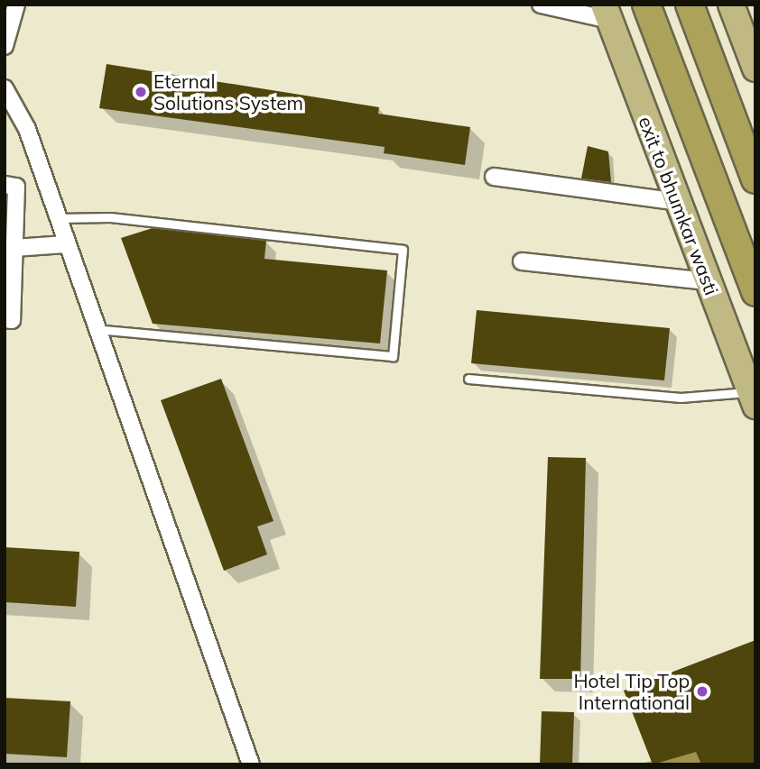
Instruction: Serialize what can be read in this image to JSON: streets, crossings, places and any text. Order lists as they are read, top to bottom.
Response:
{
  "streets": {
    "main road": ["exit to bhumkar wasti"]
  },
  "places": ["Eternal Solutions System", "Hotel Tip Top International"]
}
